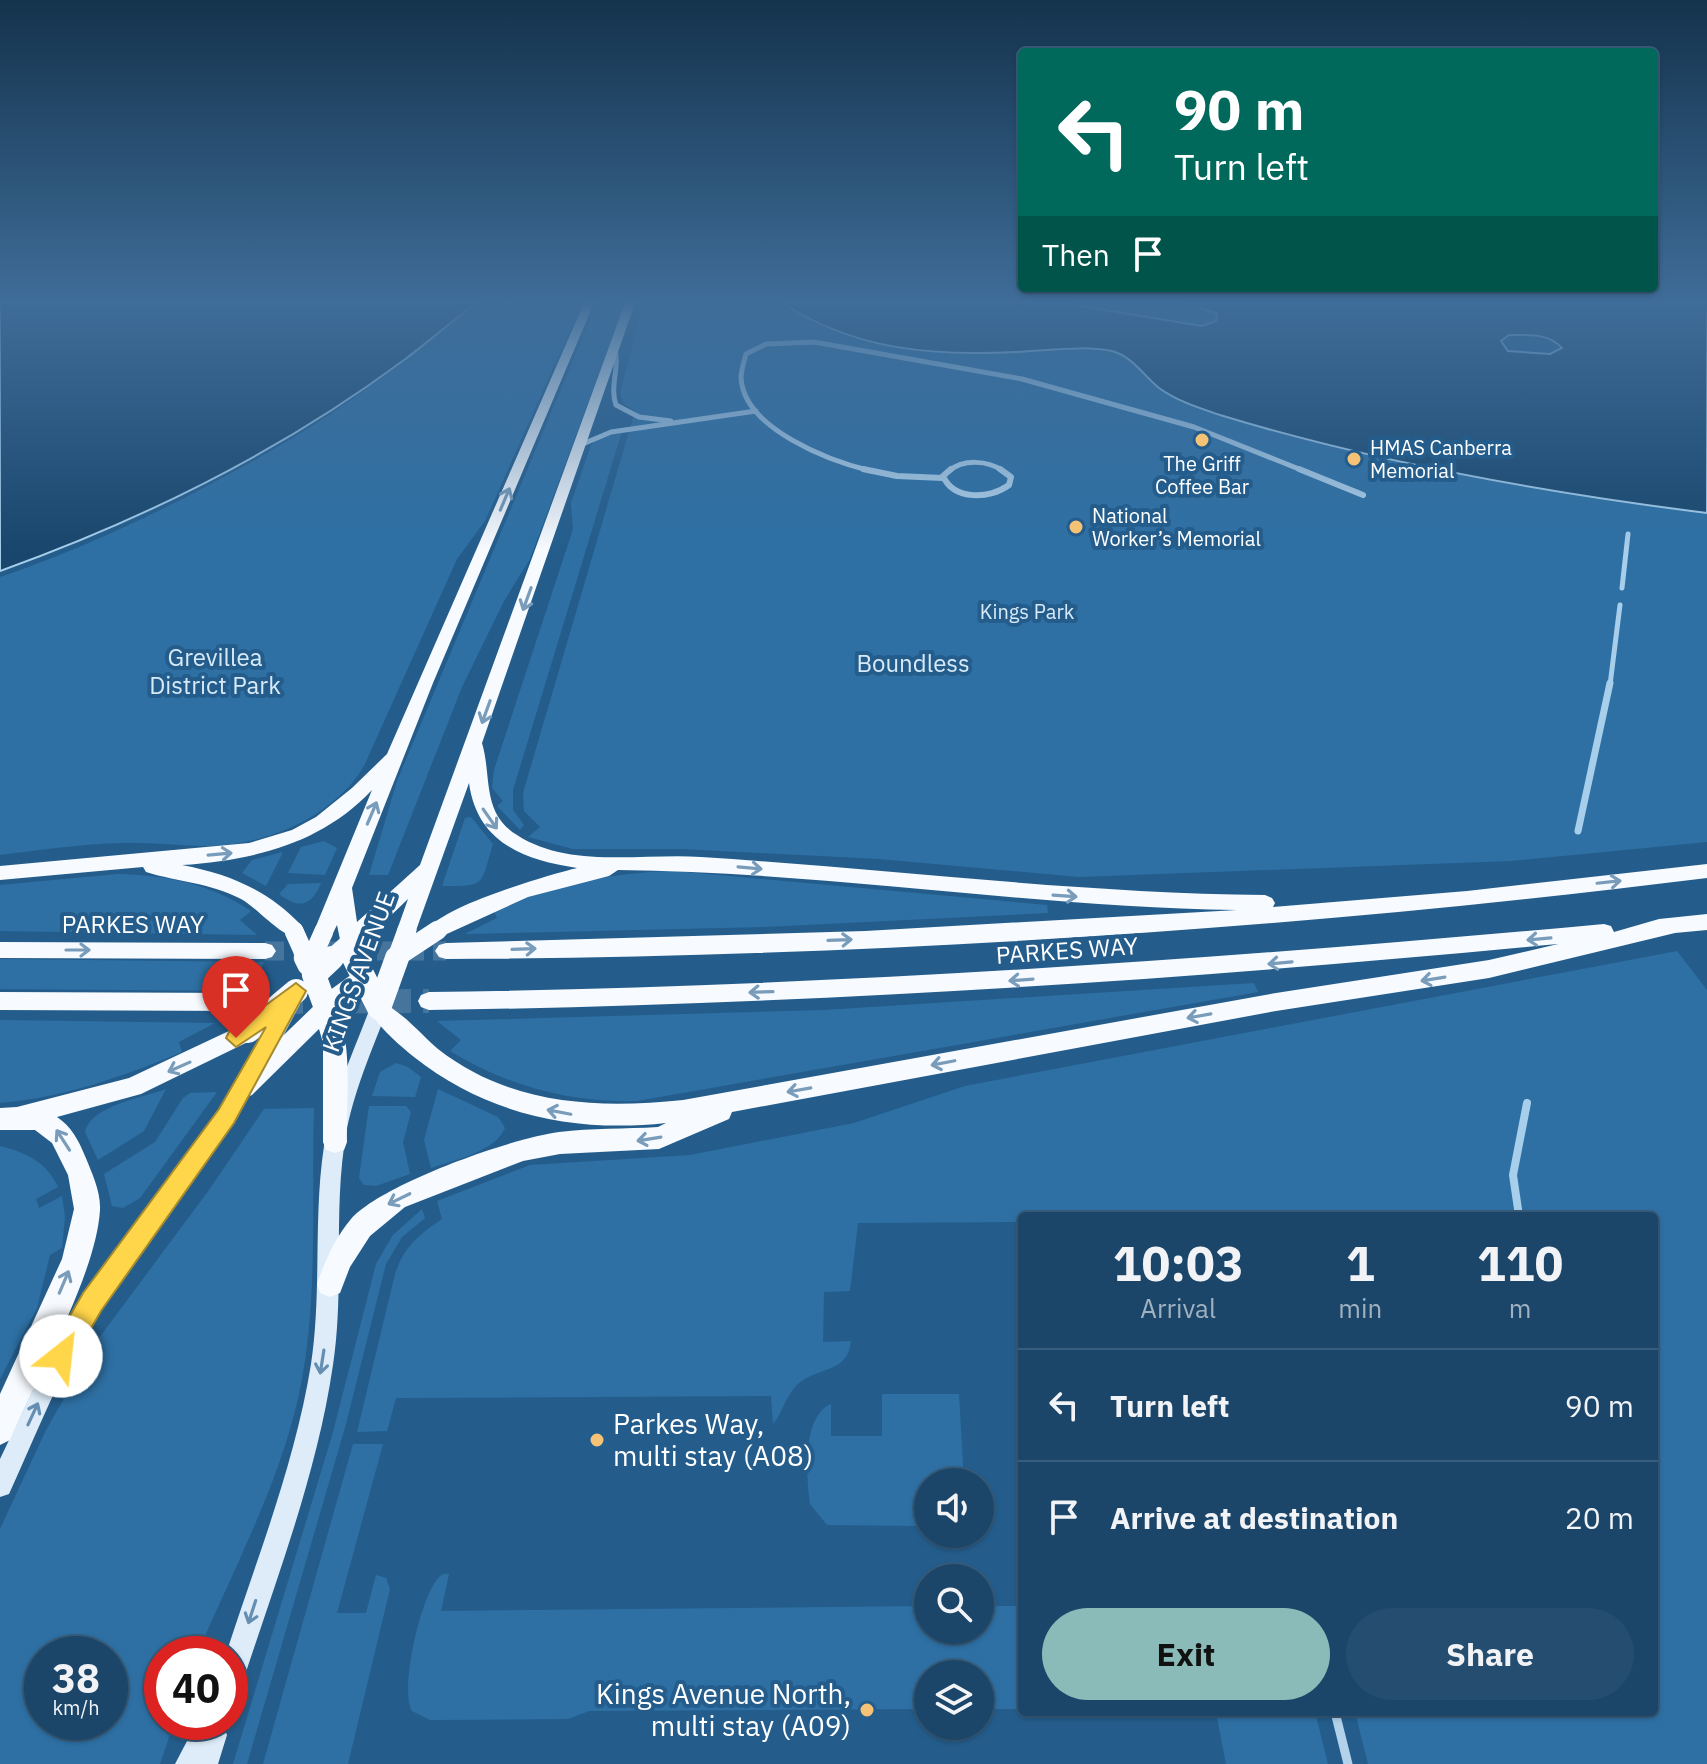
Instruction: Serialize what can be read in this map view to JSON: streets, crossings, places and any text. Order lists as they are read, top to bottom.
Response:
{
  "streets": {
    "main road": ["PARKES WAY", "KINGS AVENUE"]
  },
  "parks": ["Kings Park", "Grevillea District Park", "Boundless"],
  "places": [
    "The Griff Coffee Bar",
    "HMAS Canberra Memorial",
    "National Worker’s Memorial",
    "Parkes Way, multi stay (A08)",
    "Kings Avenue North, multi stay (A09)"
  ],
  "page": {
    "turn": ["90 m", "Turn left"],
    "then": "Then",
    "eta": [
      "10:03",
      "Arrival",
      "1",
      "min",
      "110",
      "m"
    ],
    "list": [
      {
        "name": "Turn left",
        "value": "90 m"
      },
      {
        "name": "Arrive at destination",
        "value": "20 m"
      }
    ],
    "buttons": ["Exit", "Share"],
    "speed": "38 km/h",
    "limit": "40"
  }
}
